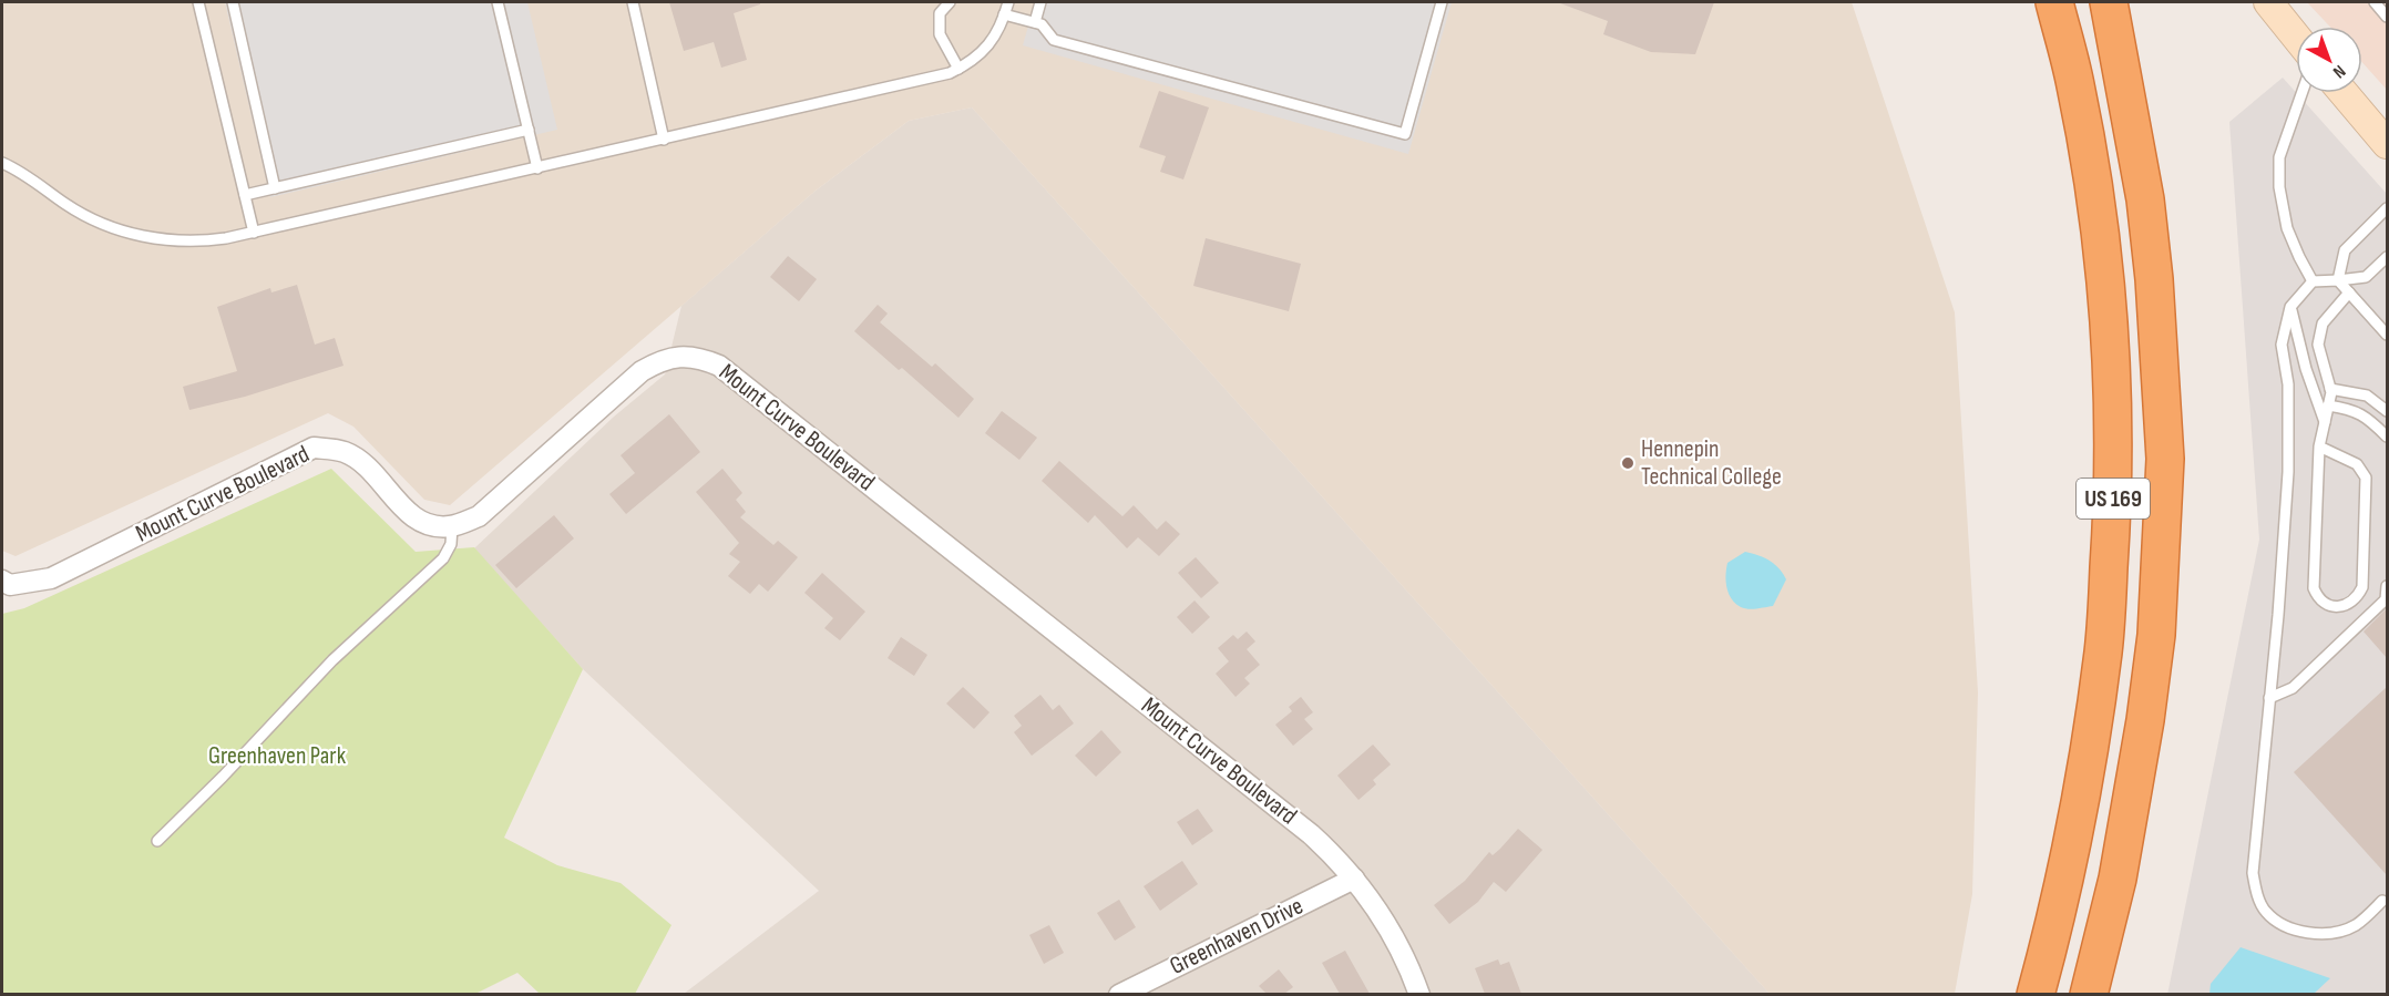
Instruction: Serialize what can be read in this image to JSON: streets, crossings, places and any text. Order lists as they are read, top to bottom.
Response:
{
  "streets": {
    "highway": ["US 169"],
    "street": ["Mount Curve Boulevard", "Greenhaven Drive"]
  },
  "crossings": [
    ["Mount Curve Boulevard", "Greenhaven Drive"]
  ],
  "parks": ["Greenhaven Park"],
  "places": ["Hennepin Technical College"],
  "north": "bottom right"
}
